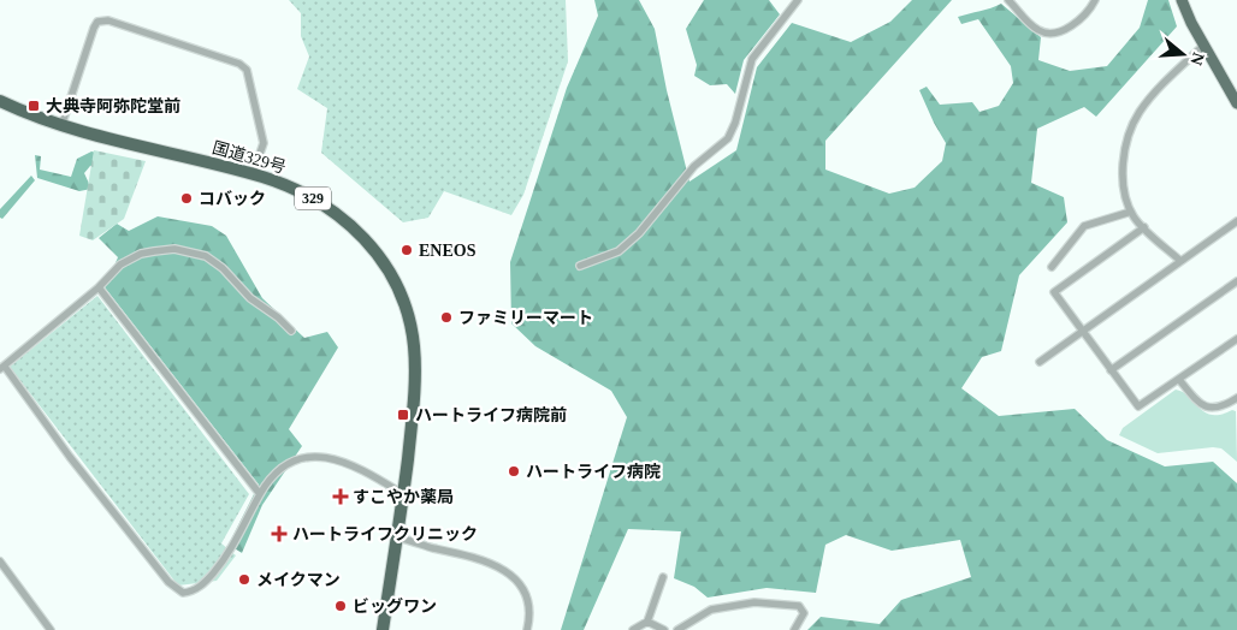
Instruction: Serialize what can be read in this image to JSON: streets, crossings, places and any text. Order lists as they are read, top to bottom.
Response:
{
  "streets": {
    "highway": ["国道329号", "329"]
  },
  "places": {
    "transit": ["大典寺阿弥陀堂前", "ハートライフ病院前"],
    "other": [
      "コバック",
      "ENEOS",
      "ファミリーマート",
      "ハートライフ病院",
      "メイクマン",
      "ビッグワン"
    ],
    "health": ["すこやか薬局", "ハートライフクリニック"]
  },
  "north": "right"
}
